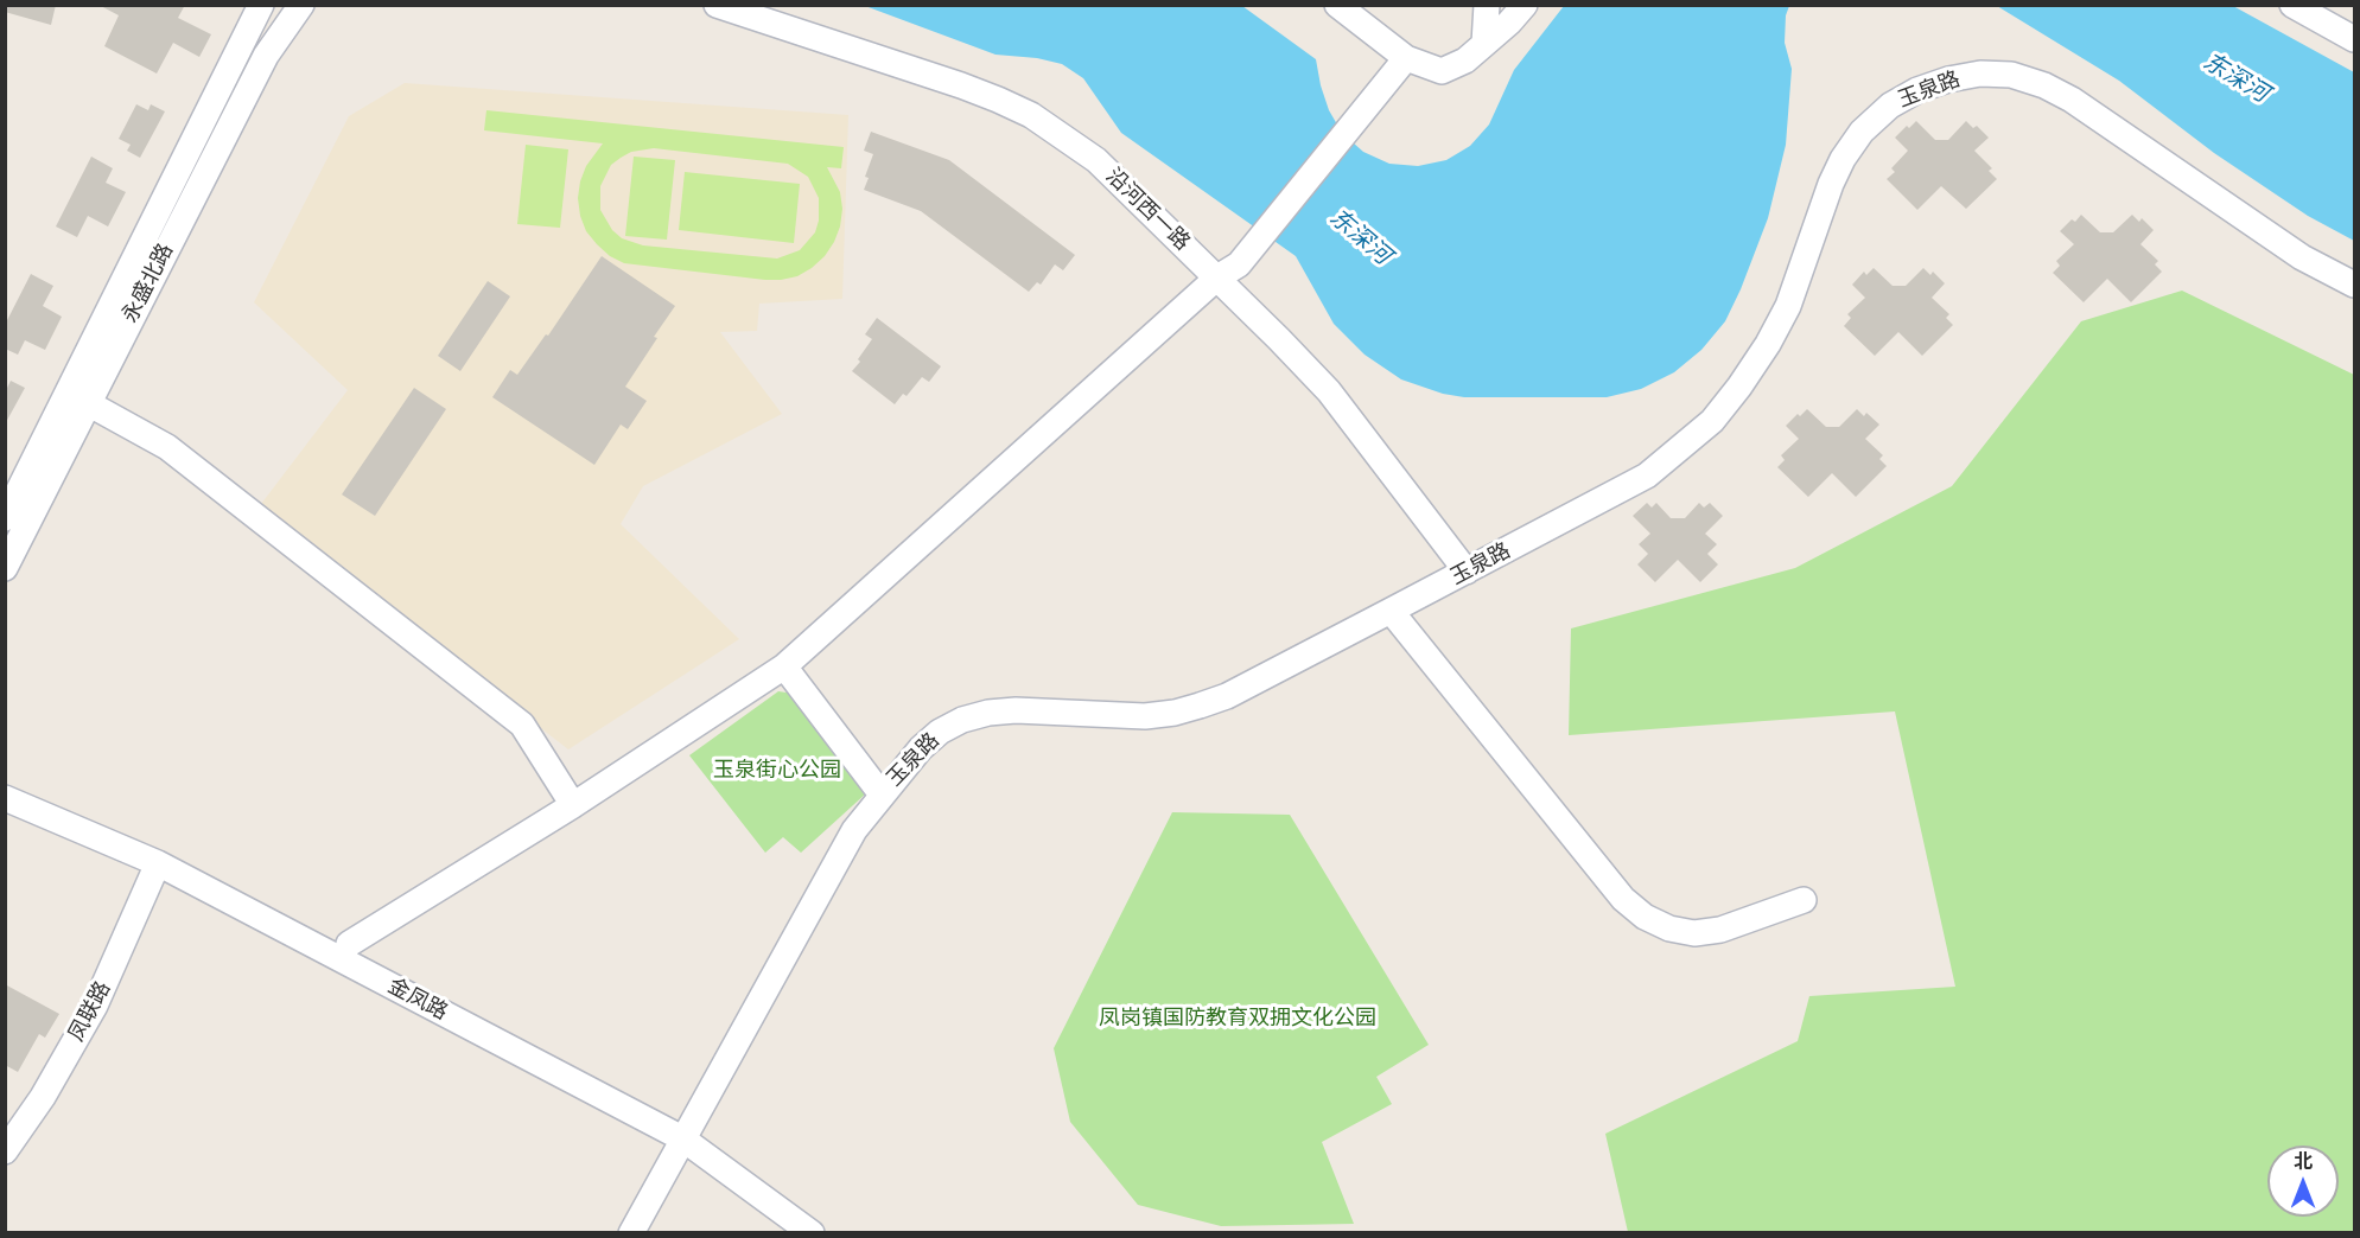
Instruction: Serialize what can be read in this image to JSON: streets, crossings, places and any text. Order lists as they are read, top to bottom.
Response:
{
  "streets": {
    "street": [
      "玉泉路",
      "沿河西一路",
      "永盛北路",
      "金凤路",
      "凤联路"
    ]
  },
  "crossings": [
    ["玉泉路", "沿河西一路"],
    ["玉泉路", "金凤路"],
    ["金凤路", "凤联路"]
  ],
  "water": ["东深河"],
  "parks": ["玉泉街心公园", "凤岗镇国防教育双拥文化公园"],
  "north": "top"
}
